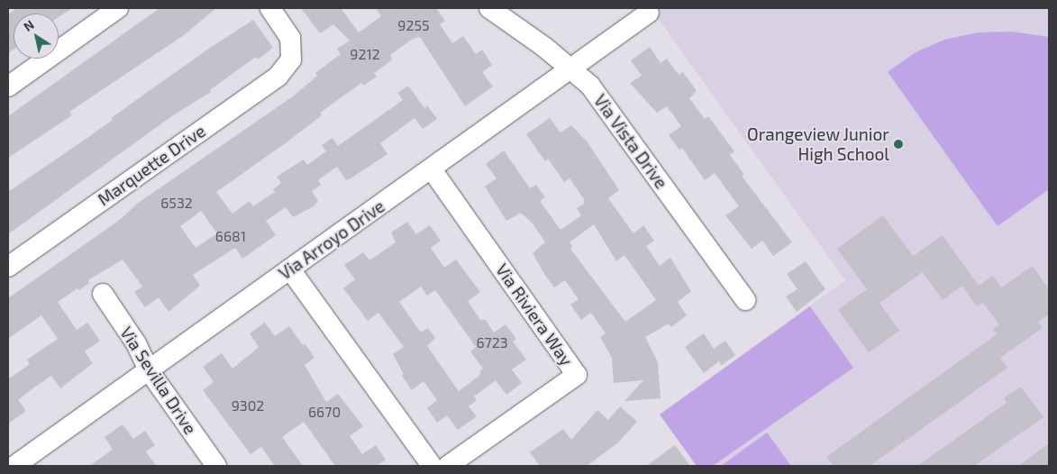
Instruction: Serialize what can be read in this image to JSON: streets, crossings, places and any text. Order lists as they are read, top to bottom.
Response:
{
  "streets": {
    "street": [
      "Via Vista Drive",
      "Marquette Drive",
      "Via Arroyo Drive",
      "Via Riviera Way",
      "Via Sevilla Drive"
    ]
  },
  "crossings": [
    ["Via Vista Drive", "Via Arroyo Drive"],
    ["Via Arroyo Drive", "Via Riviera Way"],
    ["Via Arroyo Drive", "Via Sevilla Drive"]
  ],
  "places": ["Orangeview Junior High School"],
  "house_numbers": [
    "9255",
    "9212",
    "6532",
    "6681",
    "6723",
    "9302",
    "6670"
  ],
  "north": "top left"
}
